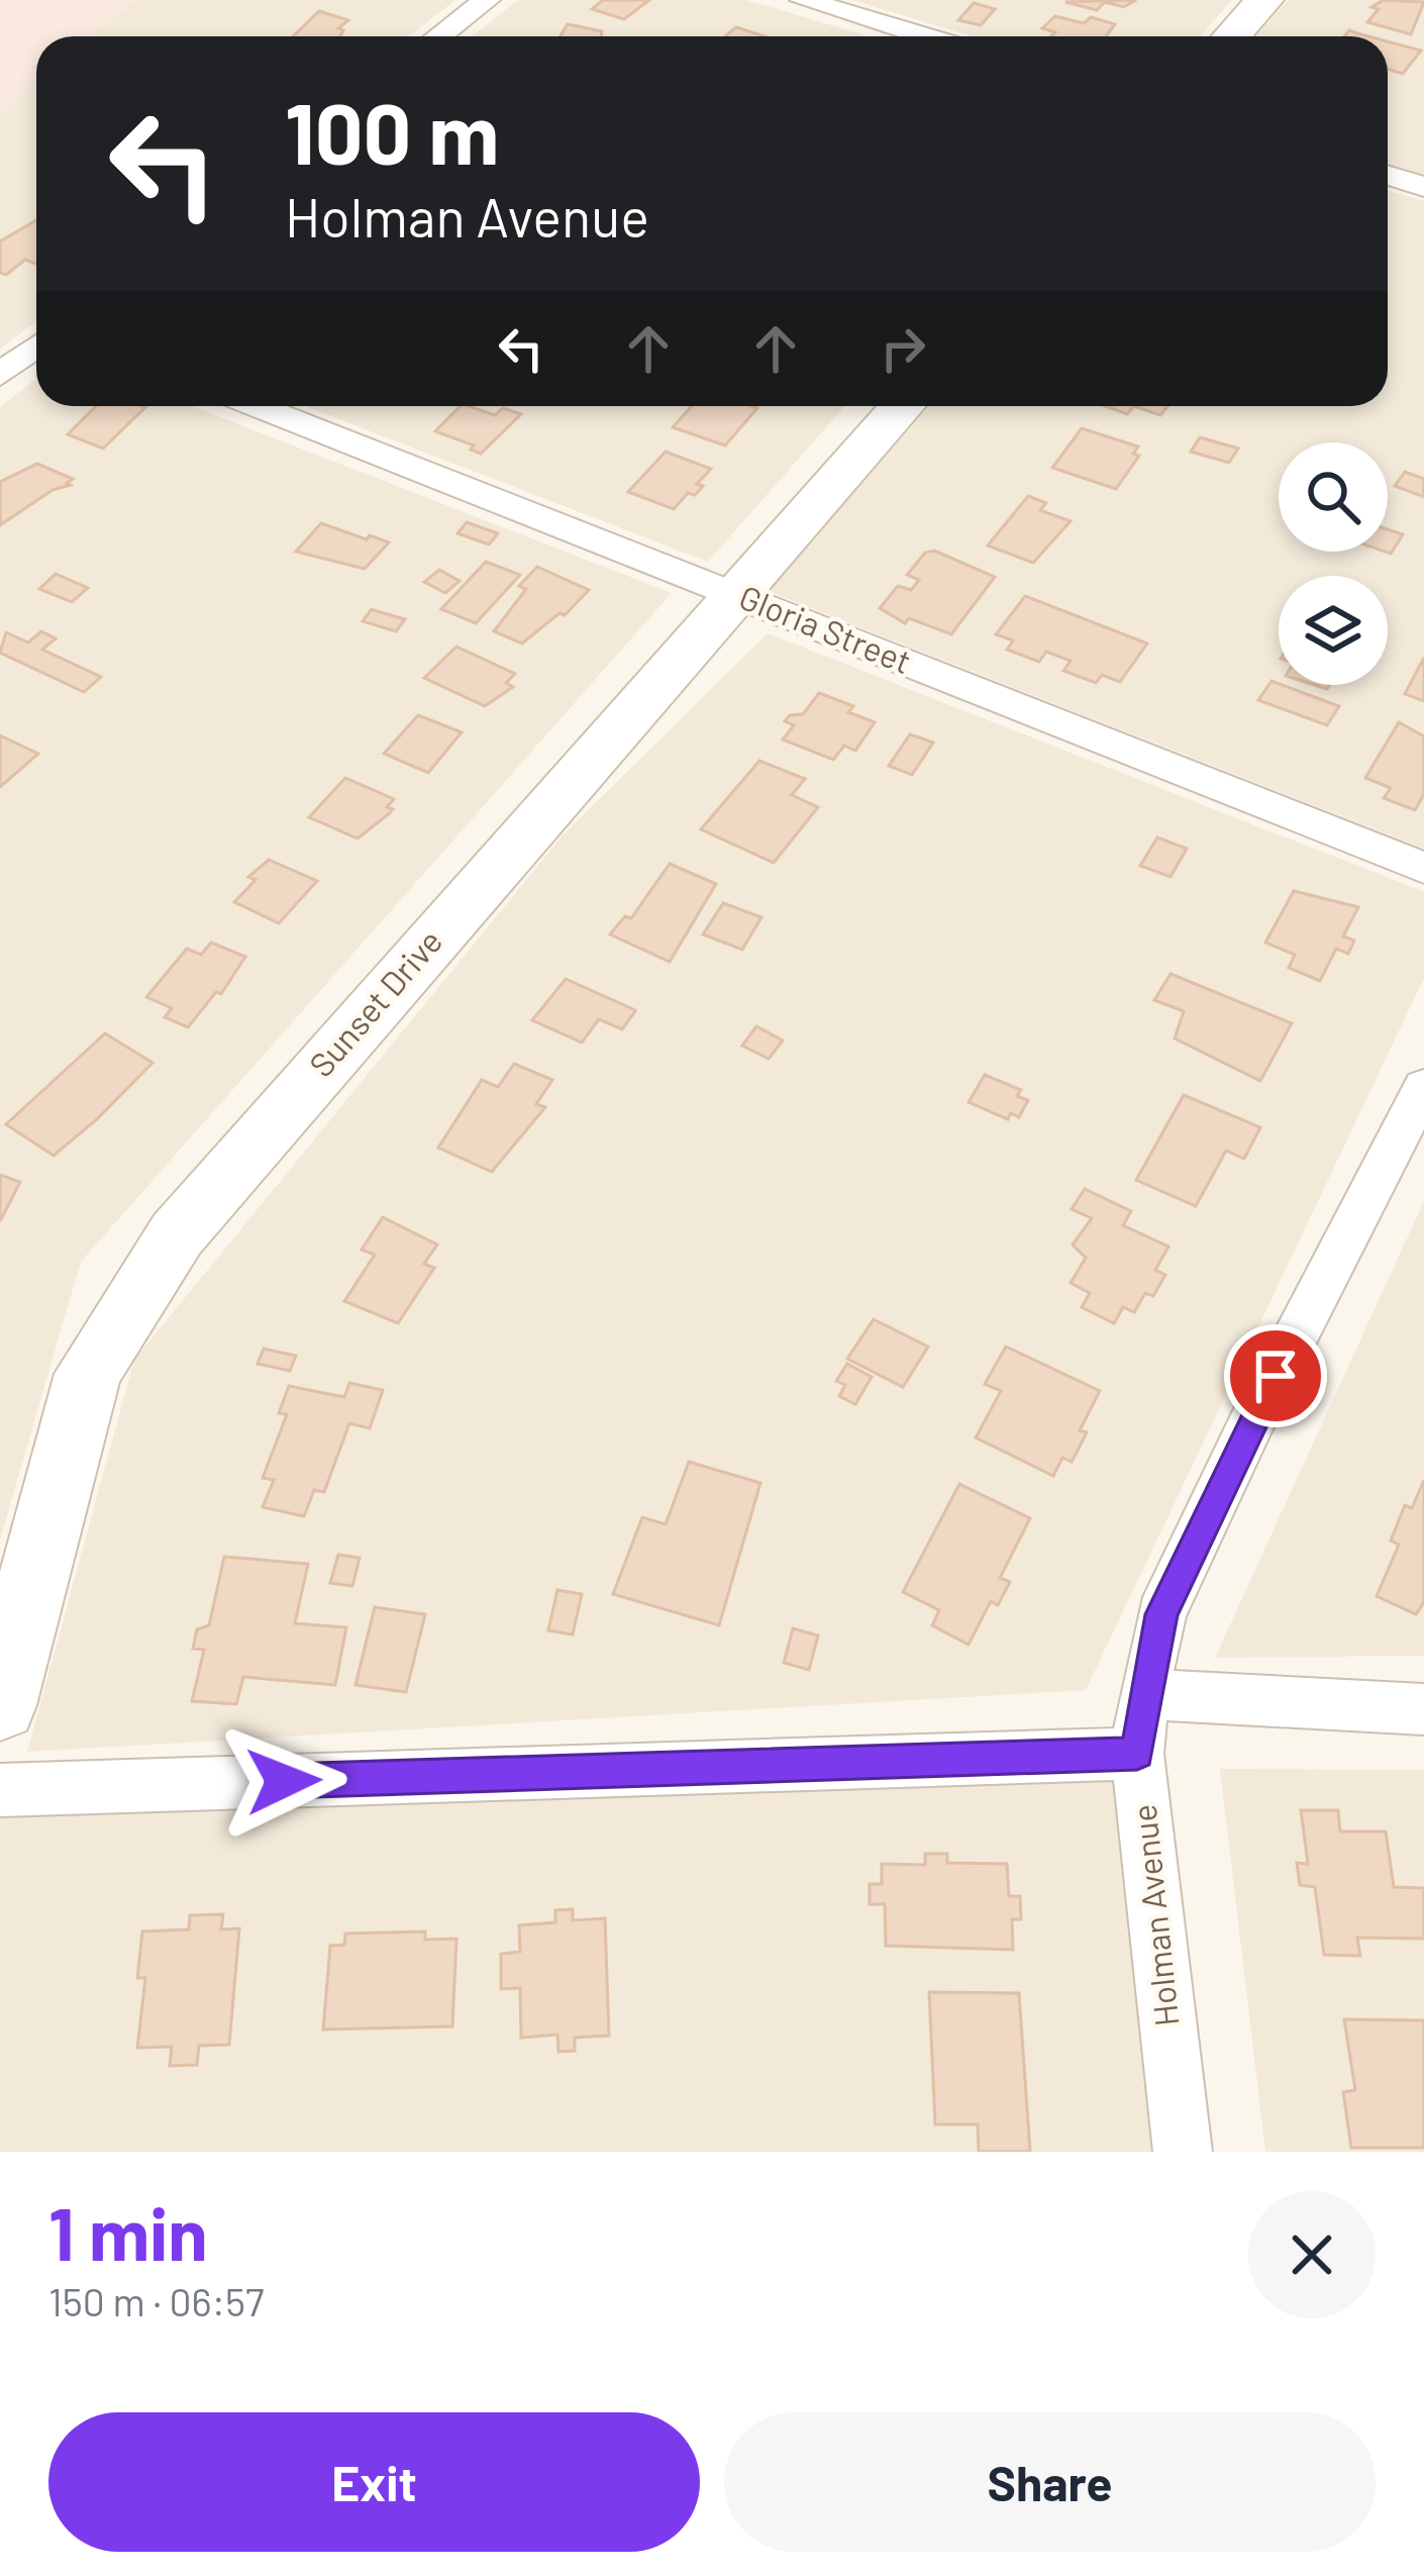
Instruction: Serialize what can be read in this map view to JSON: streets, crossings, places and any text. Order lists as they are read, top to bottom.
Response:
{
  "streets": {
    "street": ["Gloria Street", "Sunset Drive", "Holman Avenue"]
  },
  "crossings": [
    ["Gloria Street", "Sunset Drive"]
  ],
  "page": {
    "turn": ["100 m", "Holman Avenue"],
    "heading": ["1 min", "150 m · 06:57"],
    "buttons": ["Exit", "Share"]
  }
}
